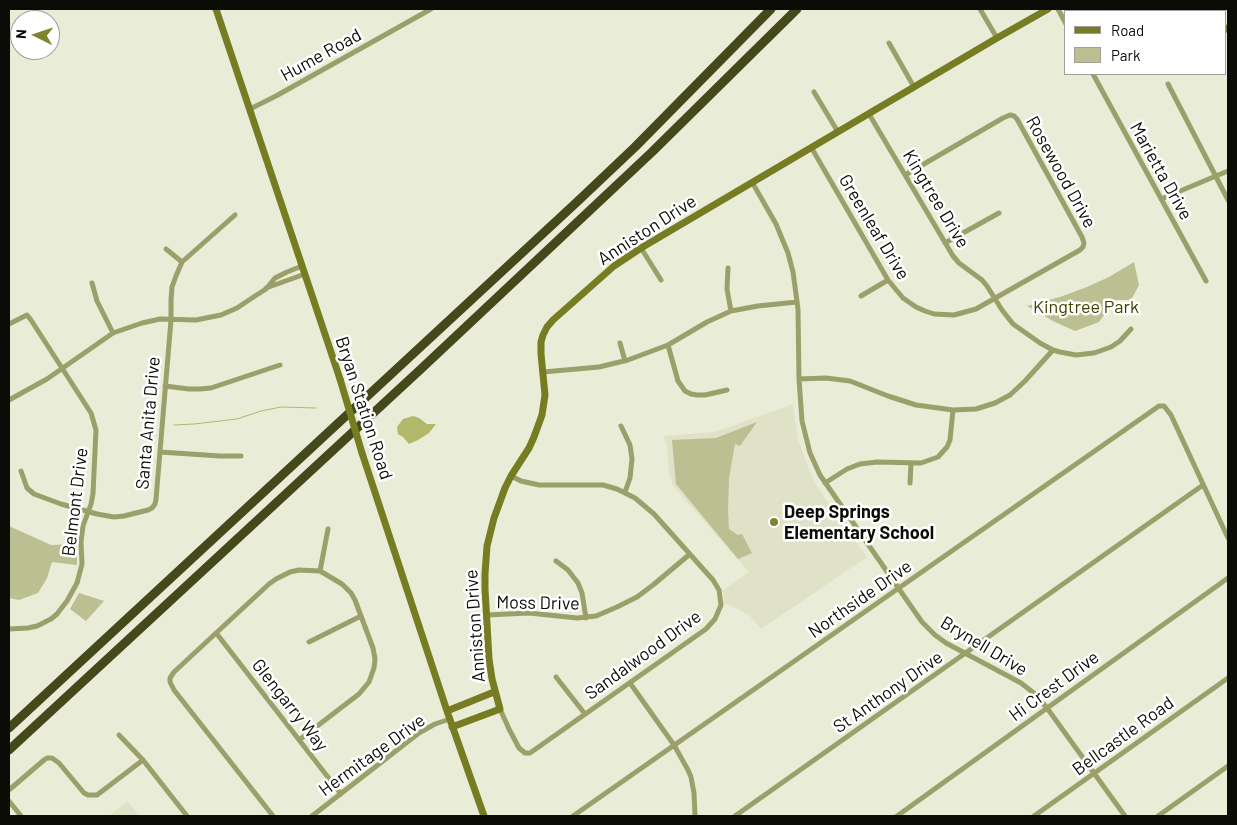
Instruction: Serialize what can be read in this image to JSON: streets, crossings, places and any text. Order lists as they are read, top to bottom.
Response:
{
  "streets": {
    "street": [
      "Hume Road",
      "Marietta Drive",
      "Rosewood Drive",
      "Kingtree Drive",
      "Greenleaf Drive",
      "Anniston Drive",
      "Bryan Station Road",
      "Santa Anita Drive",
      "Belmont Drive",
      "Northside Drive",
      "Moss Drive",
      "Brynell Drive",
      "Sandalwood Drive",
      "Hi Crest Drive",
      "St Anthony Drive",
      "Glengarry Way",
      "Bellcastle Road",
      "Hermitage Drive"
    ]
  },
  "crossings": [
    ["Hume Road", "Bryan Station Road"],
    ["Rosewood Drive", "Kingtree Drive"],
    ["Rosewood Drive", "Greenleaf Drive"],
    ["Kingtree Drive", "Greenleaf Drive"],
    ["Kingtree Drive", "Anniston Drive"],
    ["Greenleaf Drive", "Anniston Drive"],
    ["Anniston Drive", "Bryan Station Road"],
    ["Anniston Drive", "Moss Drive"],
    ["Anniston Drive", "Brynell Drive"],
    ["Anniston Drive", "Sandalwood Drive"],
    ["Bryan Station Road", "Hermitage Drive"],
    ["Santa Anita Drive", "Belmont Drive"],
    ["Northside Drive", "Brynell Drive"],
    ["Northside Drive", "St Anthony Drive"],
    ["Moss Drive", "Sandalwood Drive"],
    ["Brynell Drive", "Hi Crest Drive"],
    ["Brynell Drive", "St Anthony Drive"],
    ["Brynell Drive", "Bellcastle Road"],
    ["Glengarry Way", "Hermitage Drive"]
  ],
  "parks": ["Kingtree Park"],
  "places": ["Deep Springs Elementary School"],
  "legend": ["Road", "Park"],
  "north": "left"
}
